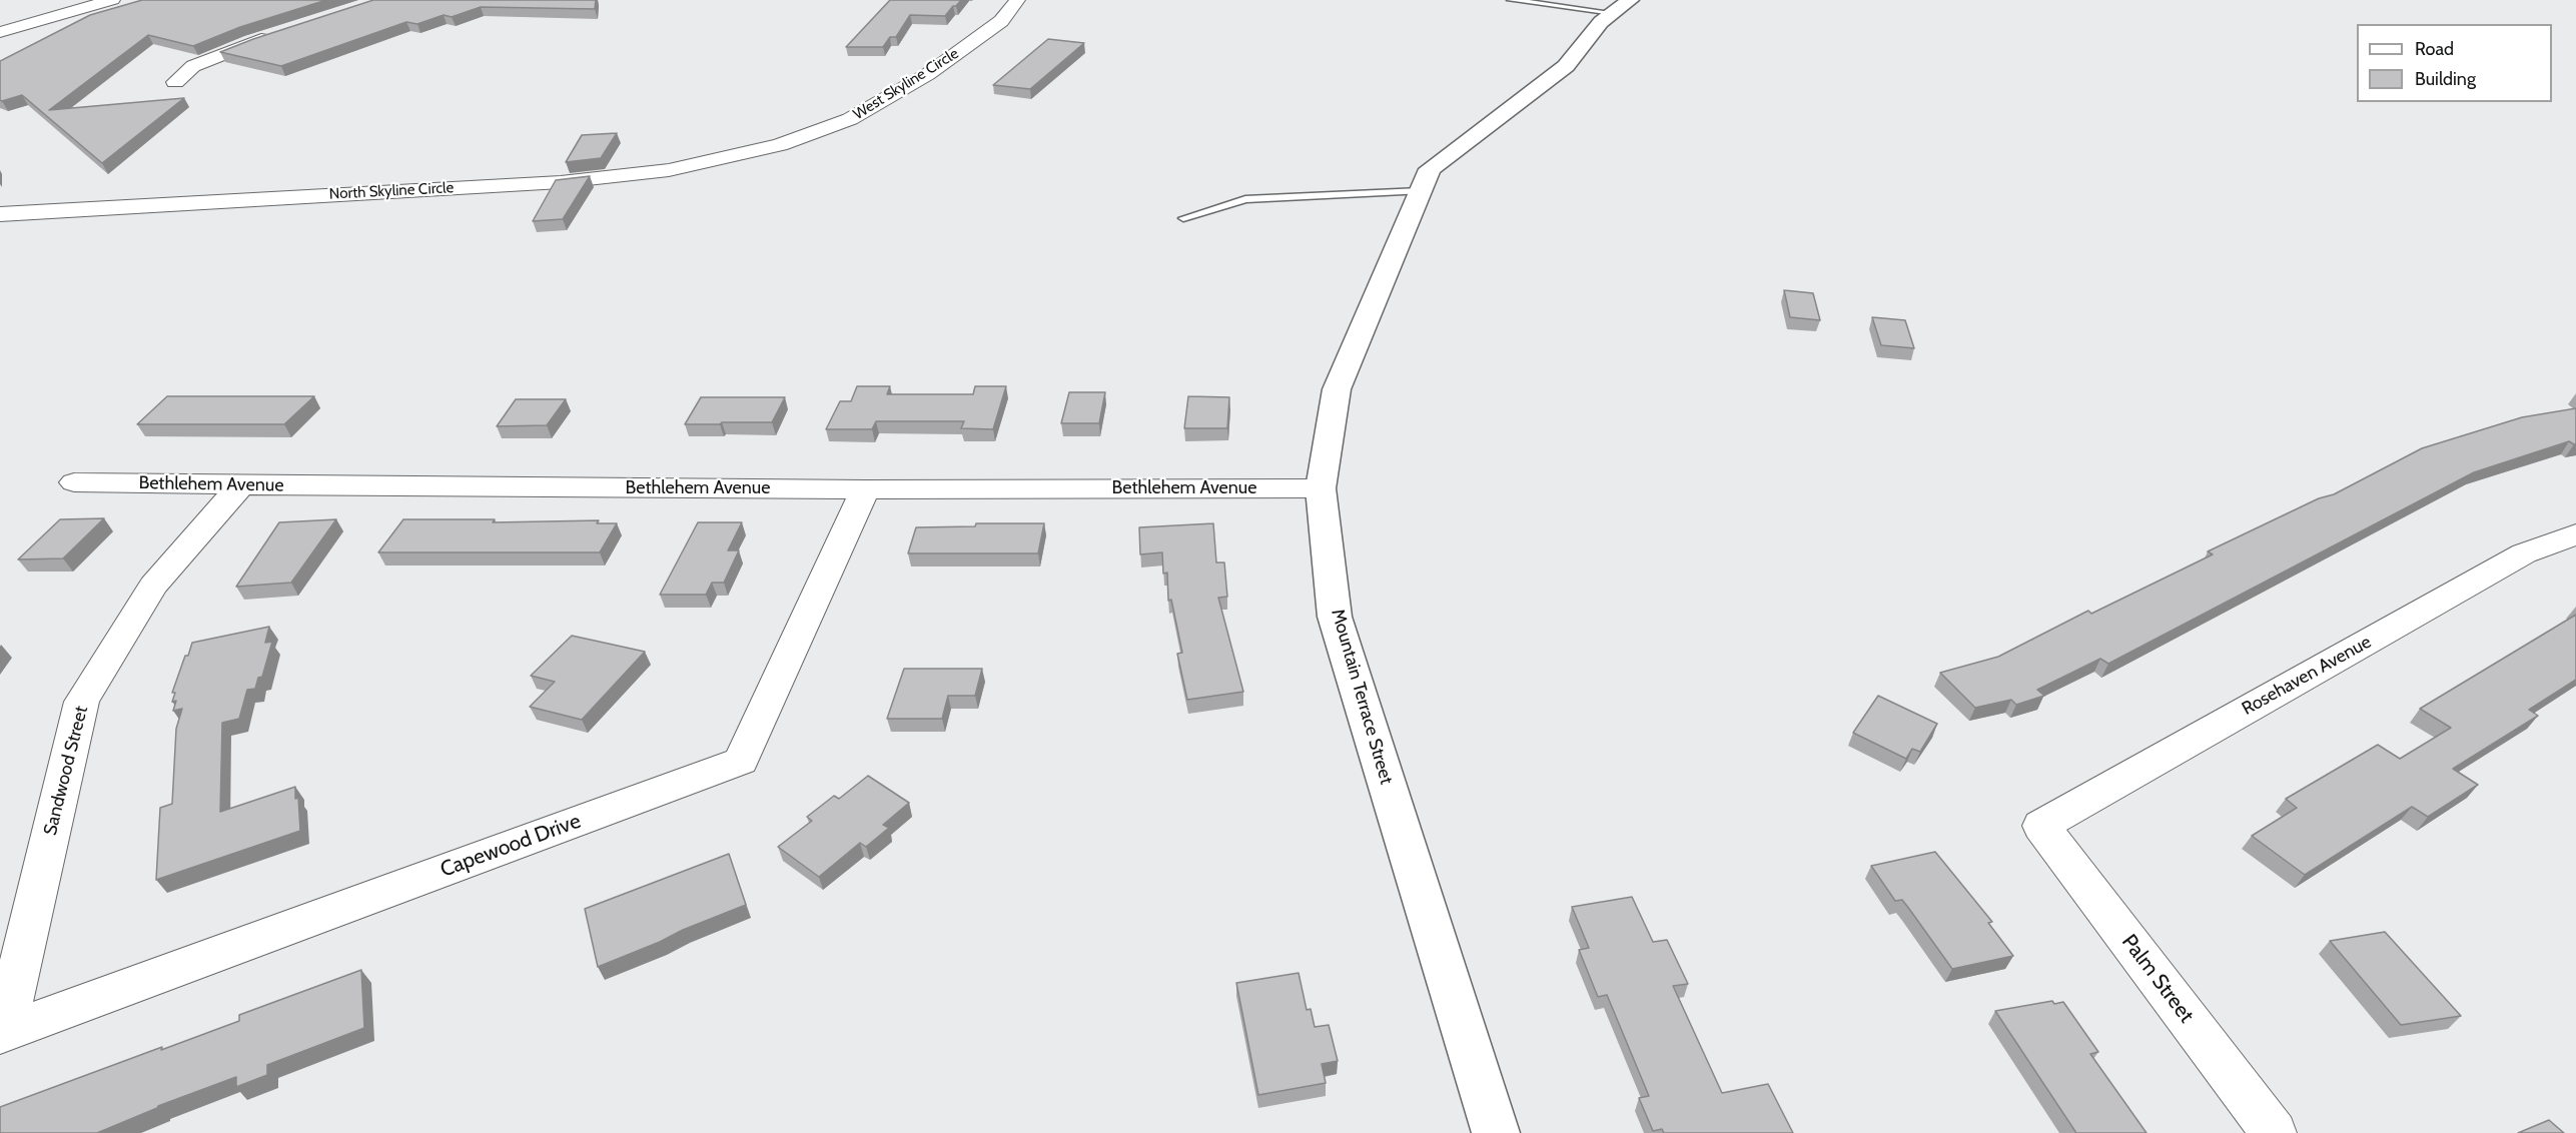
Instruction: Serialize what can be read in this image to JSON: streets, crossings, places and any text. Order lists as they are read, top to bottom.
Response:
{
  "streets": {
    "street": [
      "West Skyline Circle",
      "North Skyline Circle",
      "Bethlehem Avenue",
      "Rosehaven Avenue",
      "Mountain Terrace Street",
      "Sandwood Street",
      "Capewood Drive",
      "Palm Street"
    ]
  },
  "crossings": [
    ["West Skyline Circle", "North Skyline Circle"],
    ["Bethlehem Avenue", "Mountain Terrace Street"],
    ["Bethlehem Avenue", "Sandwood Street"],
    ["Bethlehem Avenue", "Capewood Drive"],
    ["Rosehaven Avenue", "Palm Street"],
    ["Sandwood Street", "Capewood Drive"]
  ],
  "legend": ["Road", "Building"]
}
